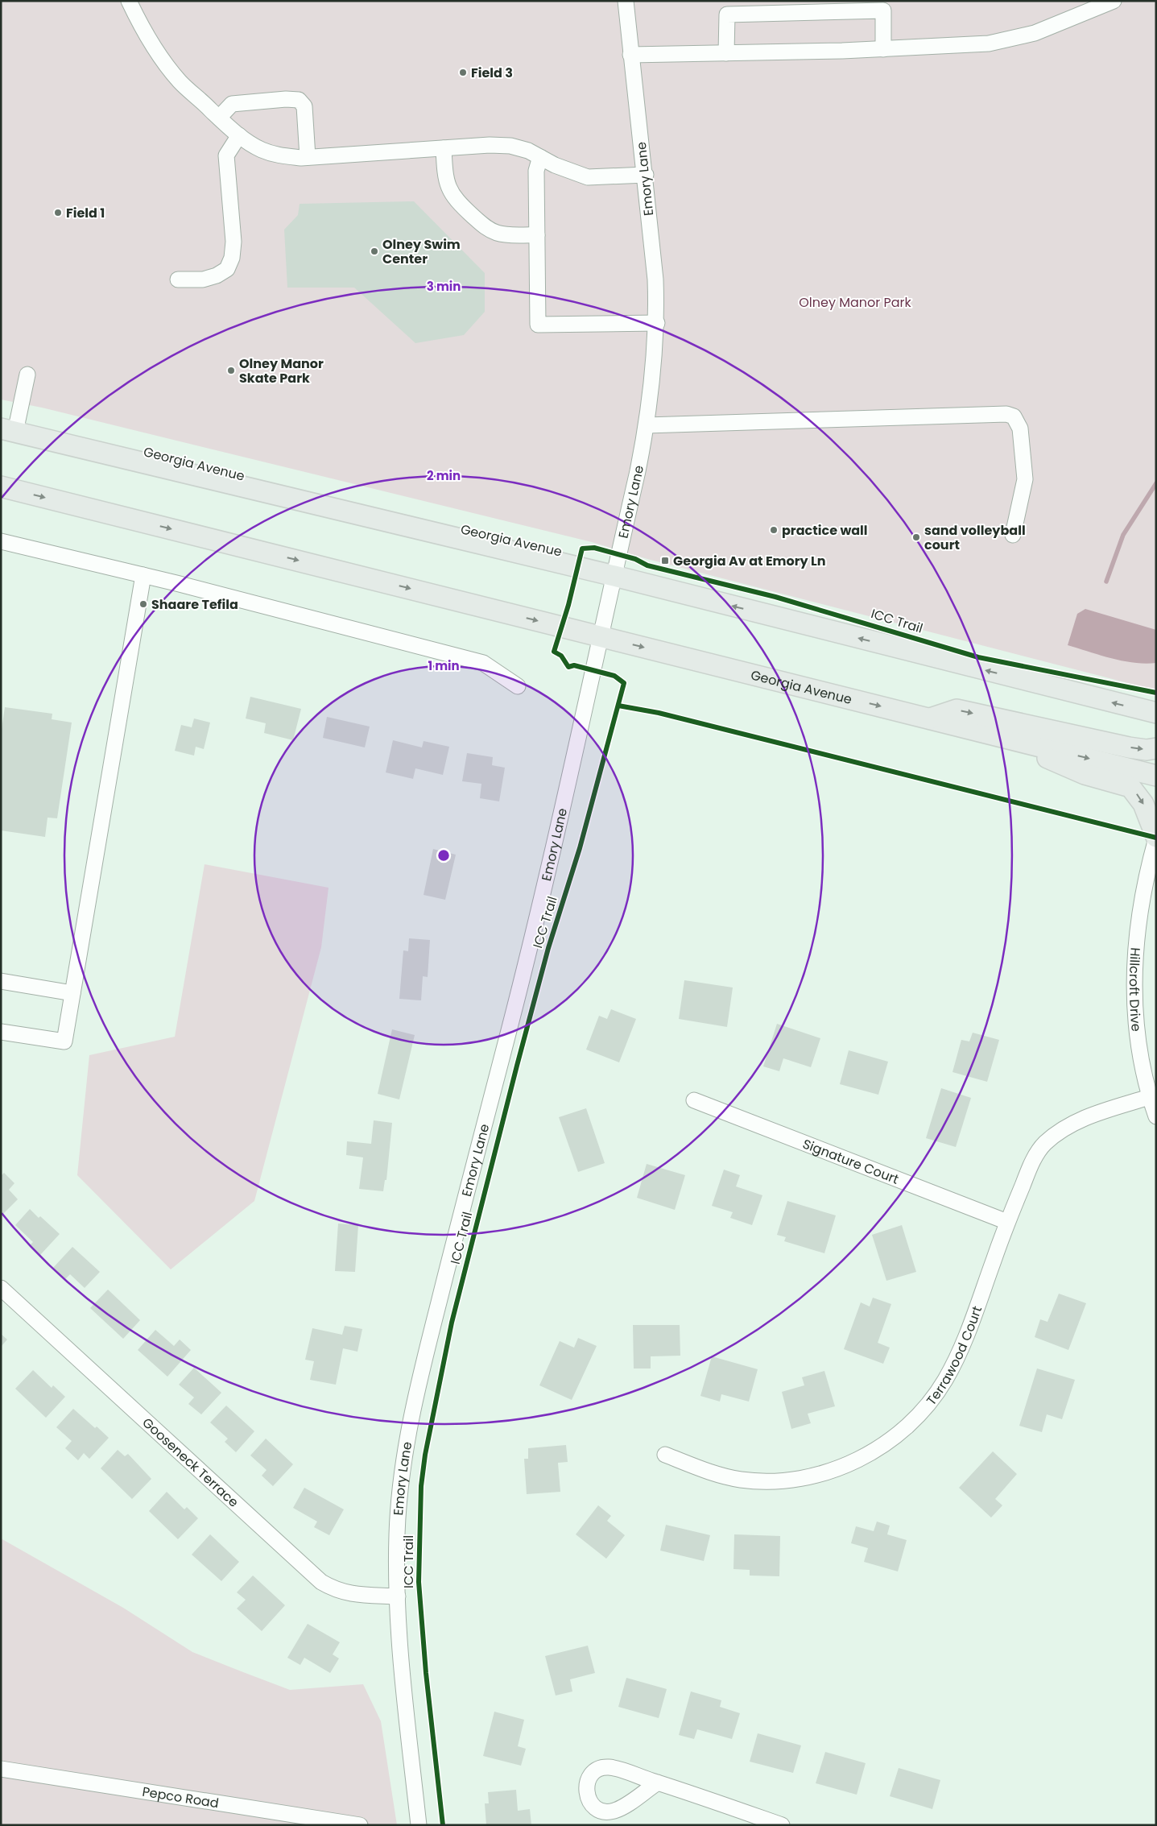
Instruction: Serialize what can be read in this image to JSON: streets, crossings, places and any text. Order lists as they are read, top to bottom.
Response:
{
  "streets": {
    "main road": ["Georgia Avenue"],
    "street": [
      "Emory Lane",
      "Hillcroft Drive",
      "Signature Court",
      "Terrawood Court",
      "Gooseneck Terrace",
      "Pepco Road"
    ],
    "cycle path": ["ICC Trail"]
  },
  "crossings": [
    ["Emory Lane", "Georgia Avenue"],
    ["Emory Lane", "Gooseneck Terrace"],
    ["Hillcroft Drive", "Terrawood Court"],
    ["Signature Court", "Terrawood Court"]
  ],
  "parks": ["Olney Manor Park"],
  "places": {
    "other": [
      "Field 3",
      "Field 1",
      "Olney Swim Center",
      "Olney Manor Skate Park",
      "practice wall",
      "sand volleyball court",
      "Shaare Tefila"
    ],
    "transit": ["Georgia Av at Emory Ln"]
  },
  "rings": ["3 min", "2 min", "1 min"]
}
